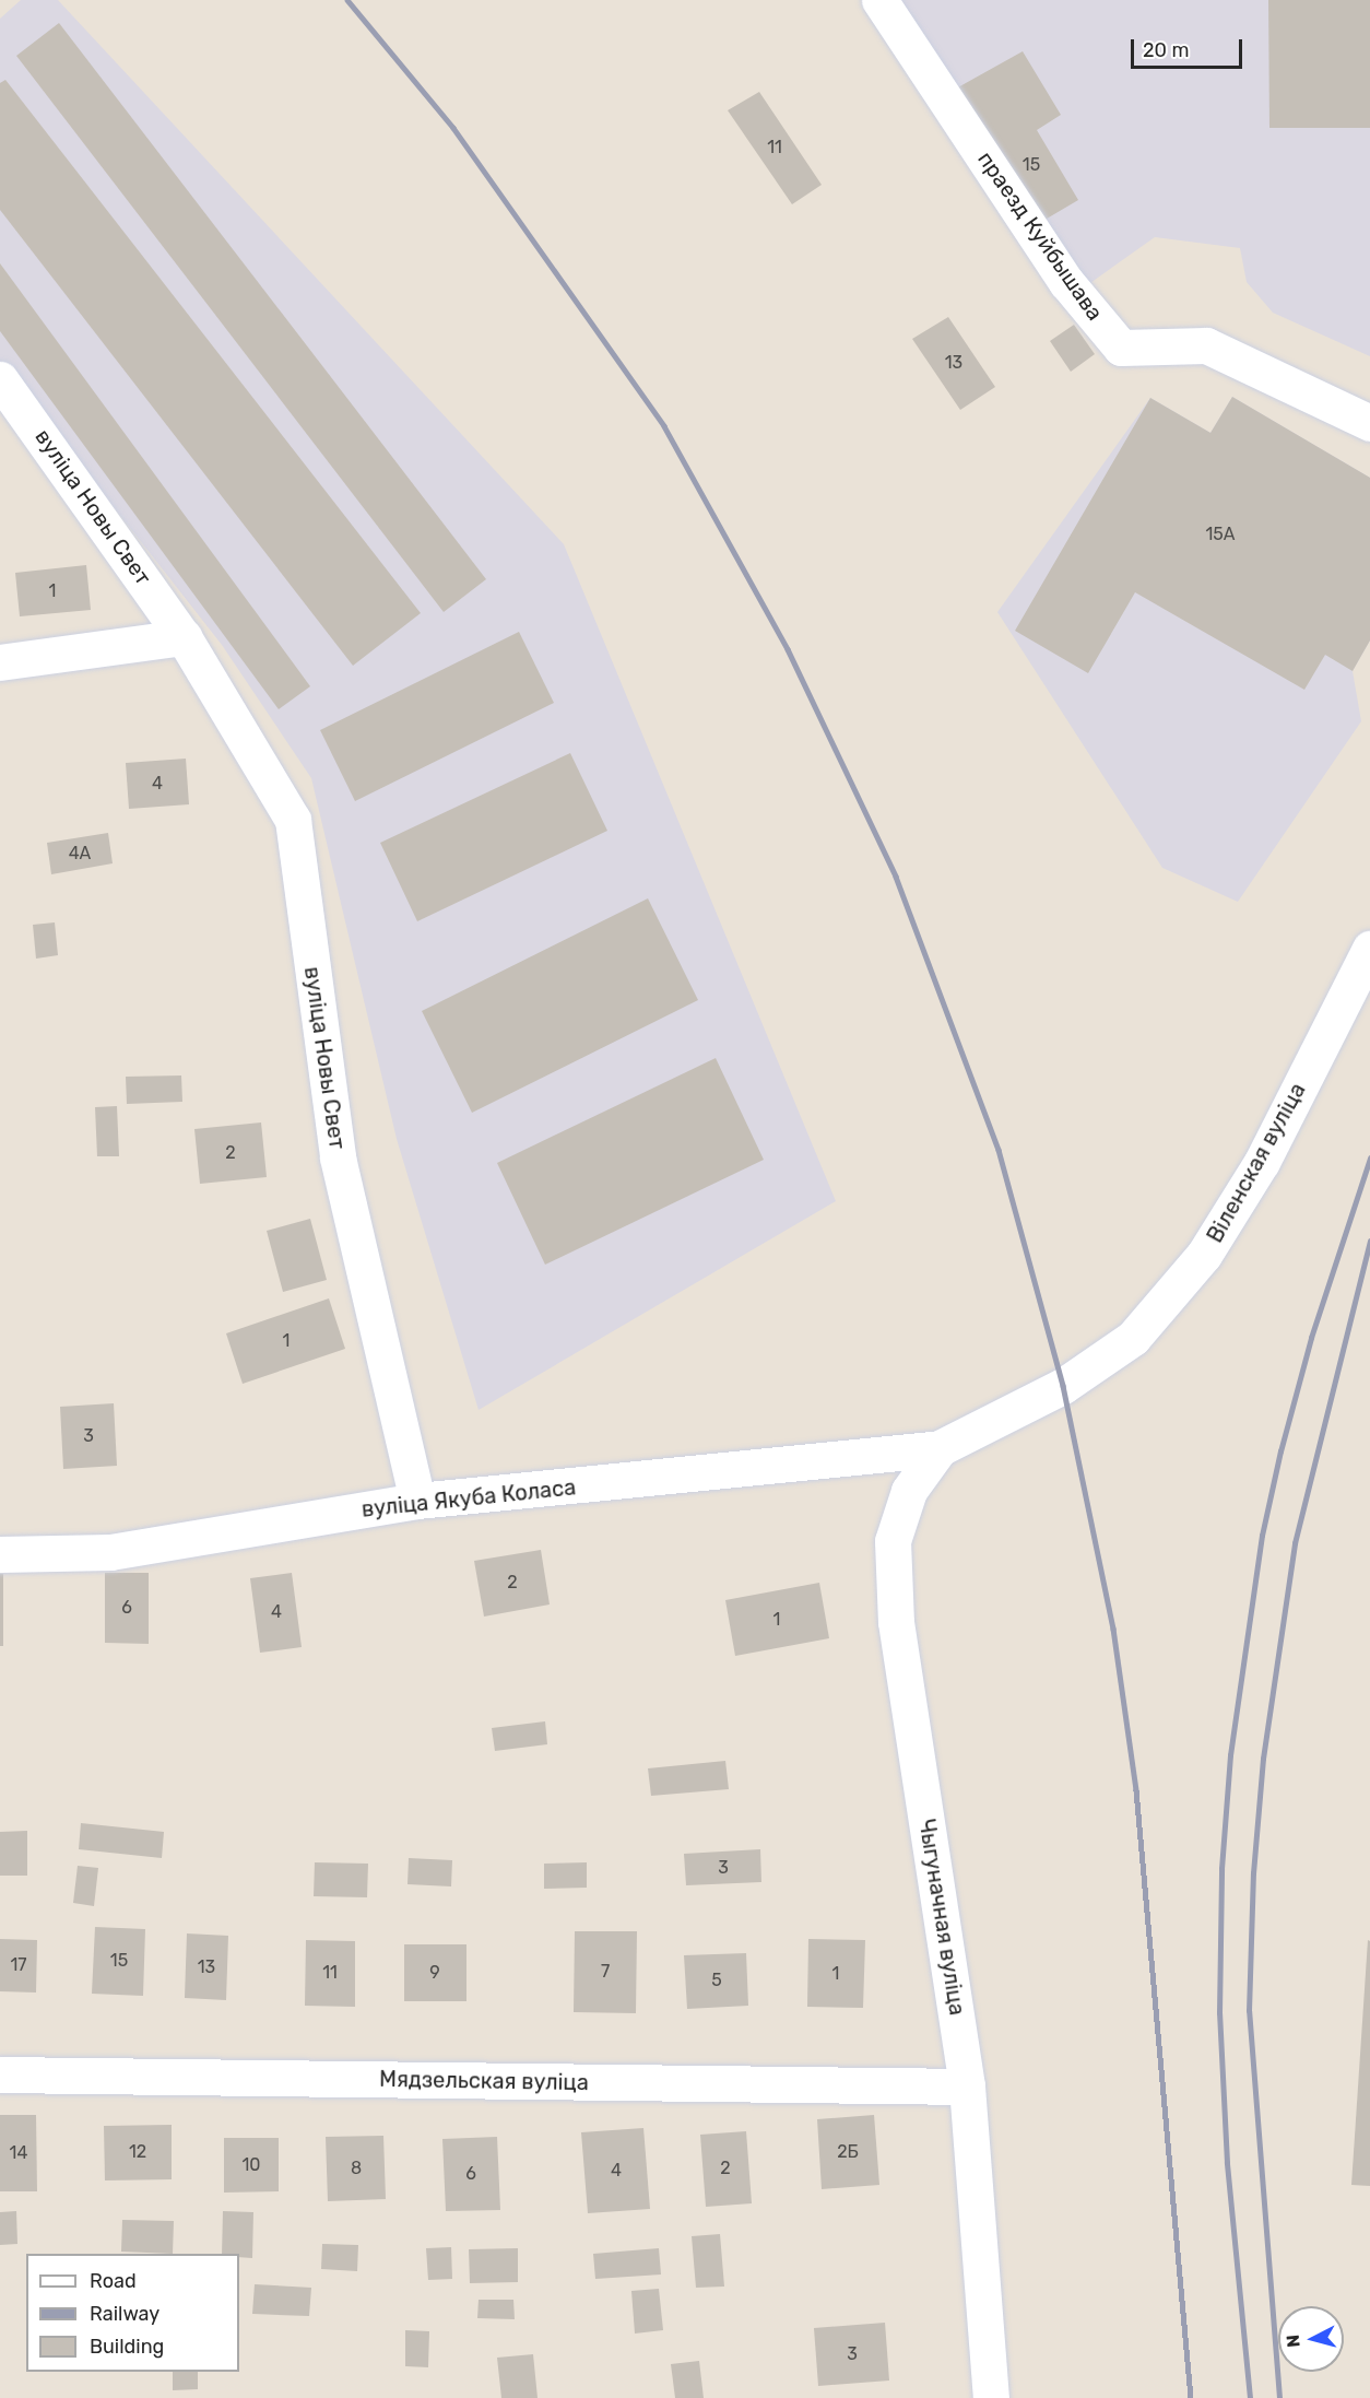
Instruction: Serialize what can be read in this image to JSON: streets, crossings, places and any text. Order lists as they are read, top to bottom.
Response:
{
  "streets": {
    "street": [
      "праезд Куйбышава",
      "вуліца Новы Свет",
      "Віленская вуліца",
      "вуліца Якуба Коласа",
      "Чыгуначная вуліца",
      "Мядзельская вуліца"
    ]
  },
  "crossings": [
    ["вуліца Новы Свет", "вуліца Якуба Коласа"],
    ["Віленская вуліца", "вуліца Якуба Коласа"],
    ["Віленская вуліца", "Чыгуначная вуліца"],
    ["вуліца Якуба Коласа", "Чыгуначная вуліца"],
    ["Чыгуначная вуліца", "Мядзельская вуліца"]
  ],
  "house_numbers": [
    "11",
    "15",
    "13",
    "15А",
    "1",
    "4",
    "4А",
    "2",
    "1",
    "3",
    "2",
    "6",
    "4",
    "1",
    "3",
    "15",
    "17",
    "13",
    "7",
    "11",
    "9",
    "1",
    "5",
    "12",
    "2Б",
    "14",
    "10",
    "8",
    "2",
    "4",
    "6",
    "3"
  ],
  "legend": ["Road", "Railway", "Building"],
  "scale_bar": "20 m",
  "north": "left"
}
